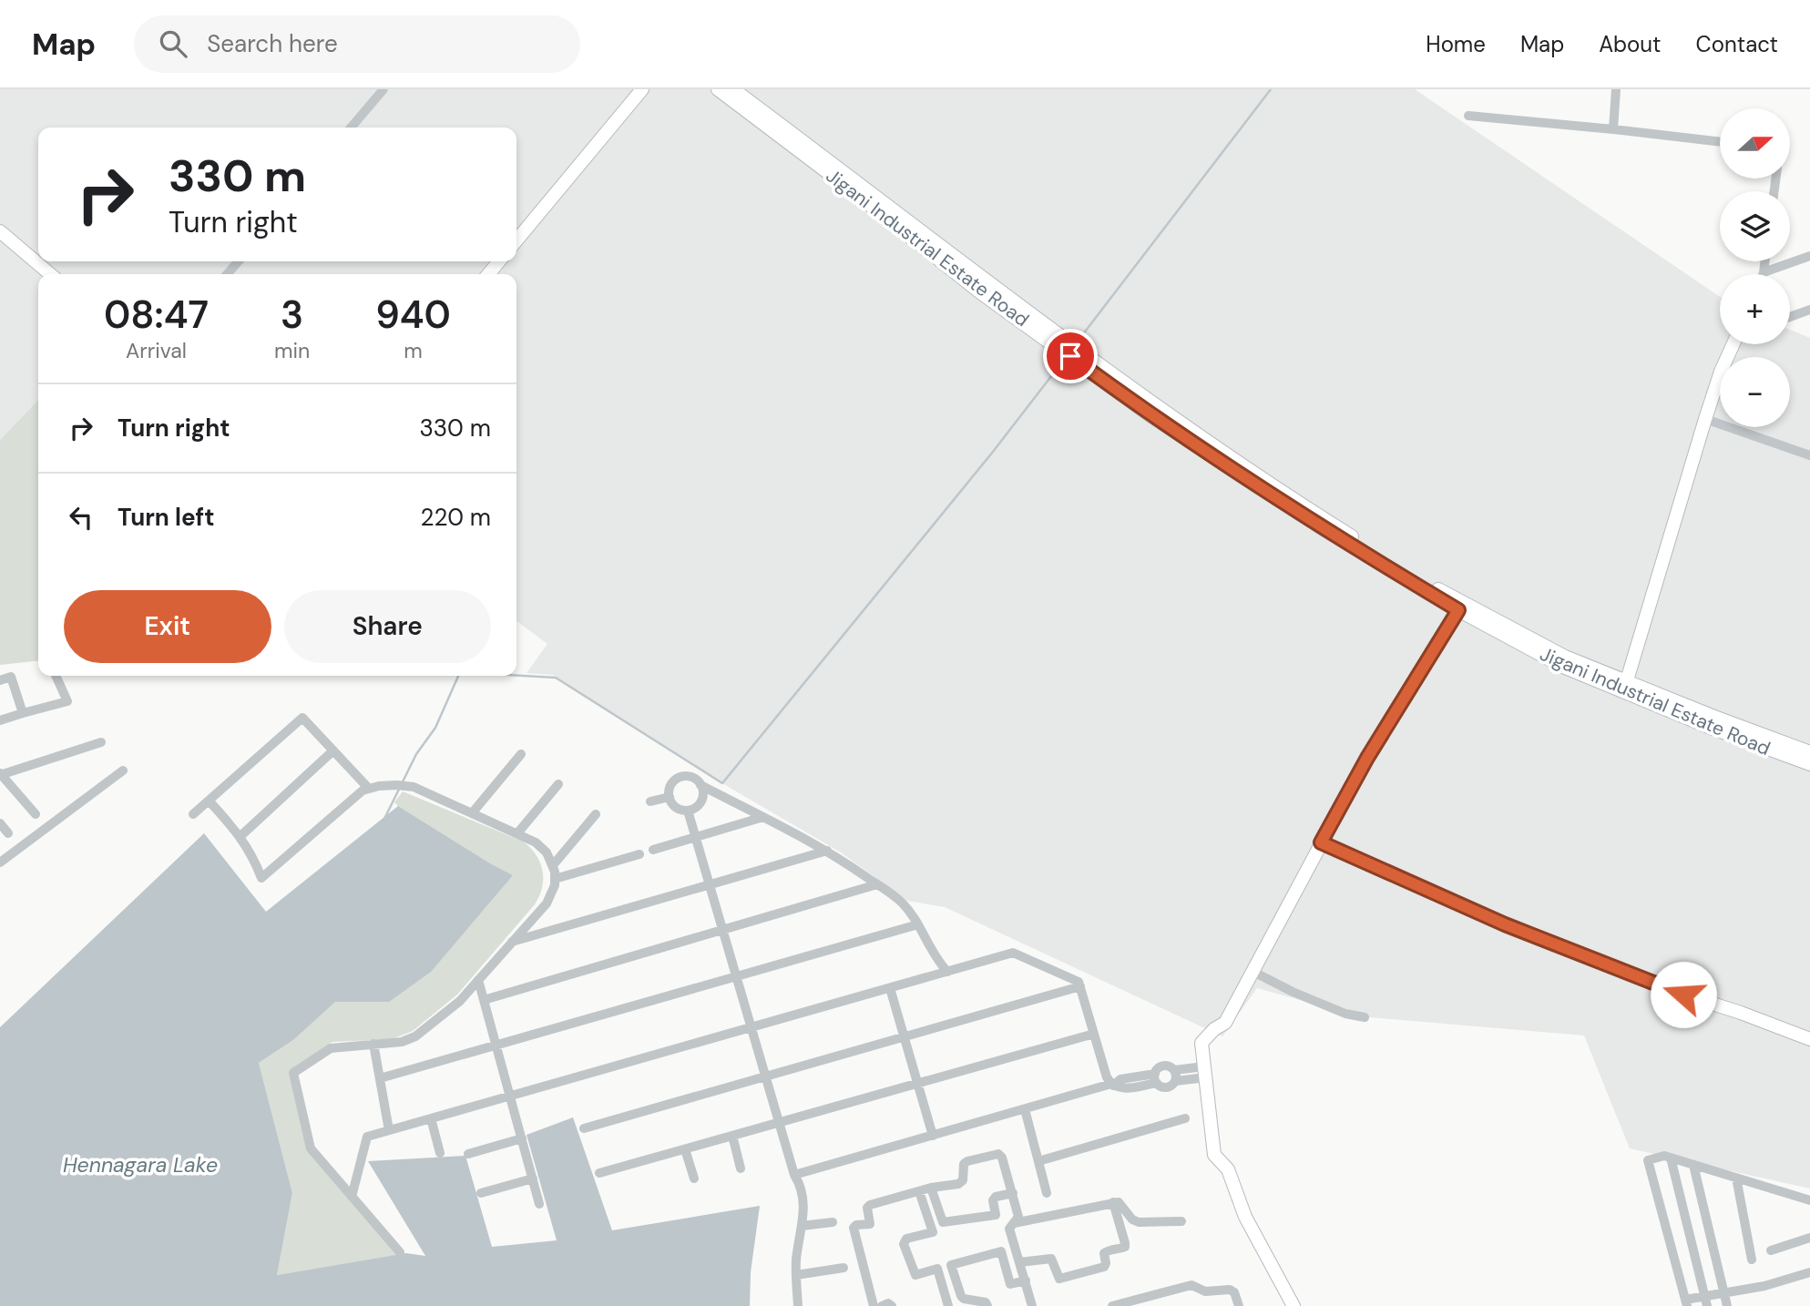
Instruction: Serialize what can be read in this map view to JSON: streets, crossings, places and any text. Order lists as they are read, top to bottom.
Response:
{
  "streets": {
    "street": ["Jigani Industrial Estate Road"]
  },
  "water": ["Hennagara Lake"],
  "north": "right",
  "page": {
    "header": "Map",
    "search": "Search here",
    "nav": [
      "Home",
      "Map",
      "About",
      "Contact"
    ],
    "map_buttons": ["+", "−"],
    "turn": ["330 m", "Turn right"],
    "eta": [
      "08:47",
      "Arrival",
      "3",
      "min",
      "940",
      "m"
    ],
    "list": [
      {
        "name": "Turn right",
        "value": "330 m"
      },
      {
        "name": "Turn left",
        "value": "220 m"
      }
    ],
    "buttons": ["Exit", "Share"]
  }
}
